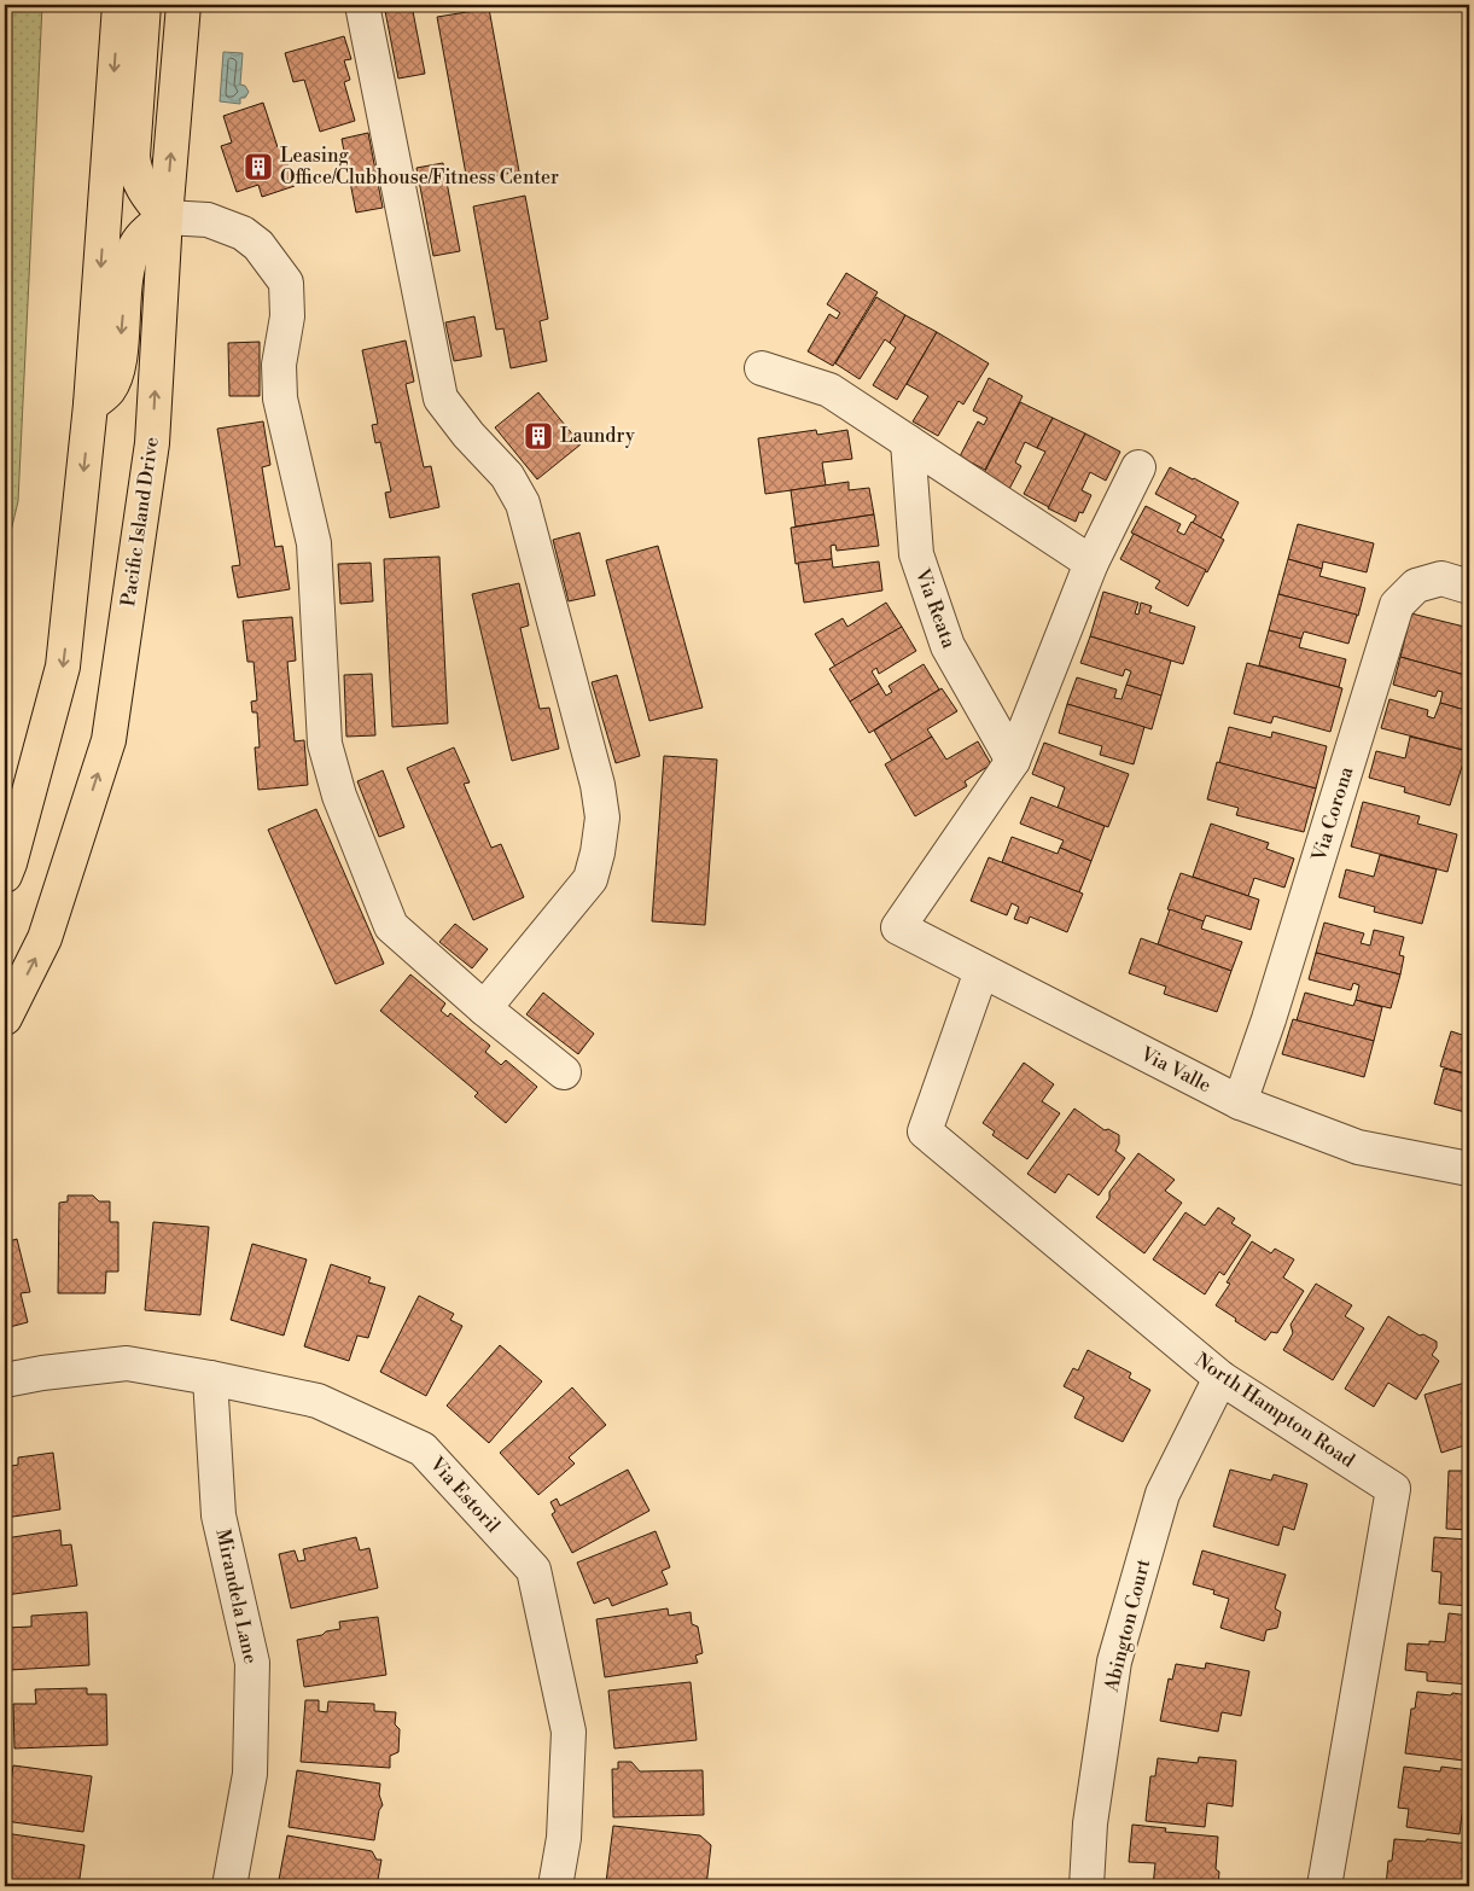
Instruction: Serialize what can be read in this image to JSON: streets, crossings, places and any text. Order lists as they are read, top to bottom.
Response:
{
  "streets": {
    "main road": ["Pacific Island Drive"],
    "street": [
      "Via Reata",
      "Via Corona",
      "Via Valle",
      "North Hampton Road",
      "Via Estoril",
      "Mirandela Lane",
      "Abington Court"
    ]
  },
  "crossings": [
    ["Via Reata", "Via Valle"],
    ["Via Corona", "Via Valle"],
    ["Via Valle", "North Hampton Road"],
    ["North Hampton Road", "Abington Court"],
    ["Via Estoril", "Mirandela Lane"]
  ],
  "places": {
    "building": ["Leasing Office/Clubhouse/Fitness Center", "Laundry"]
  }
}
